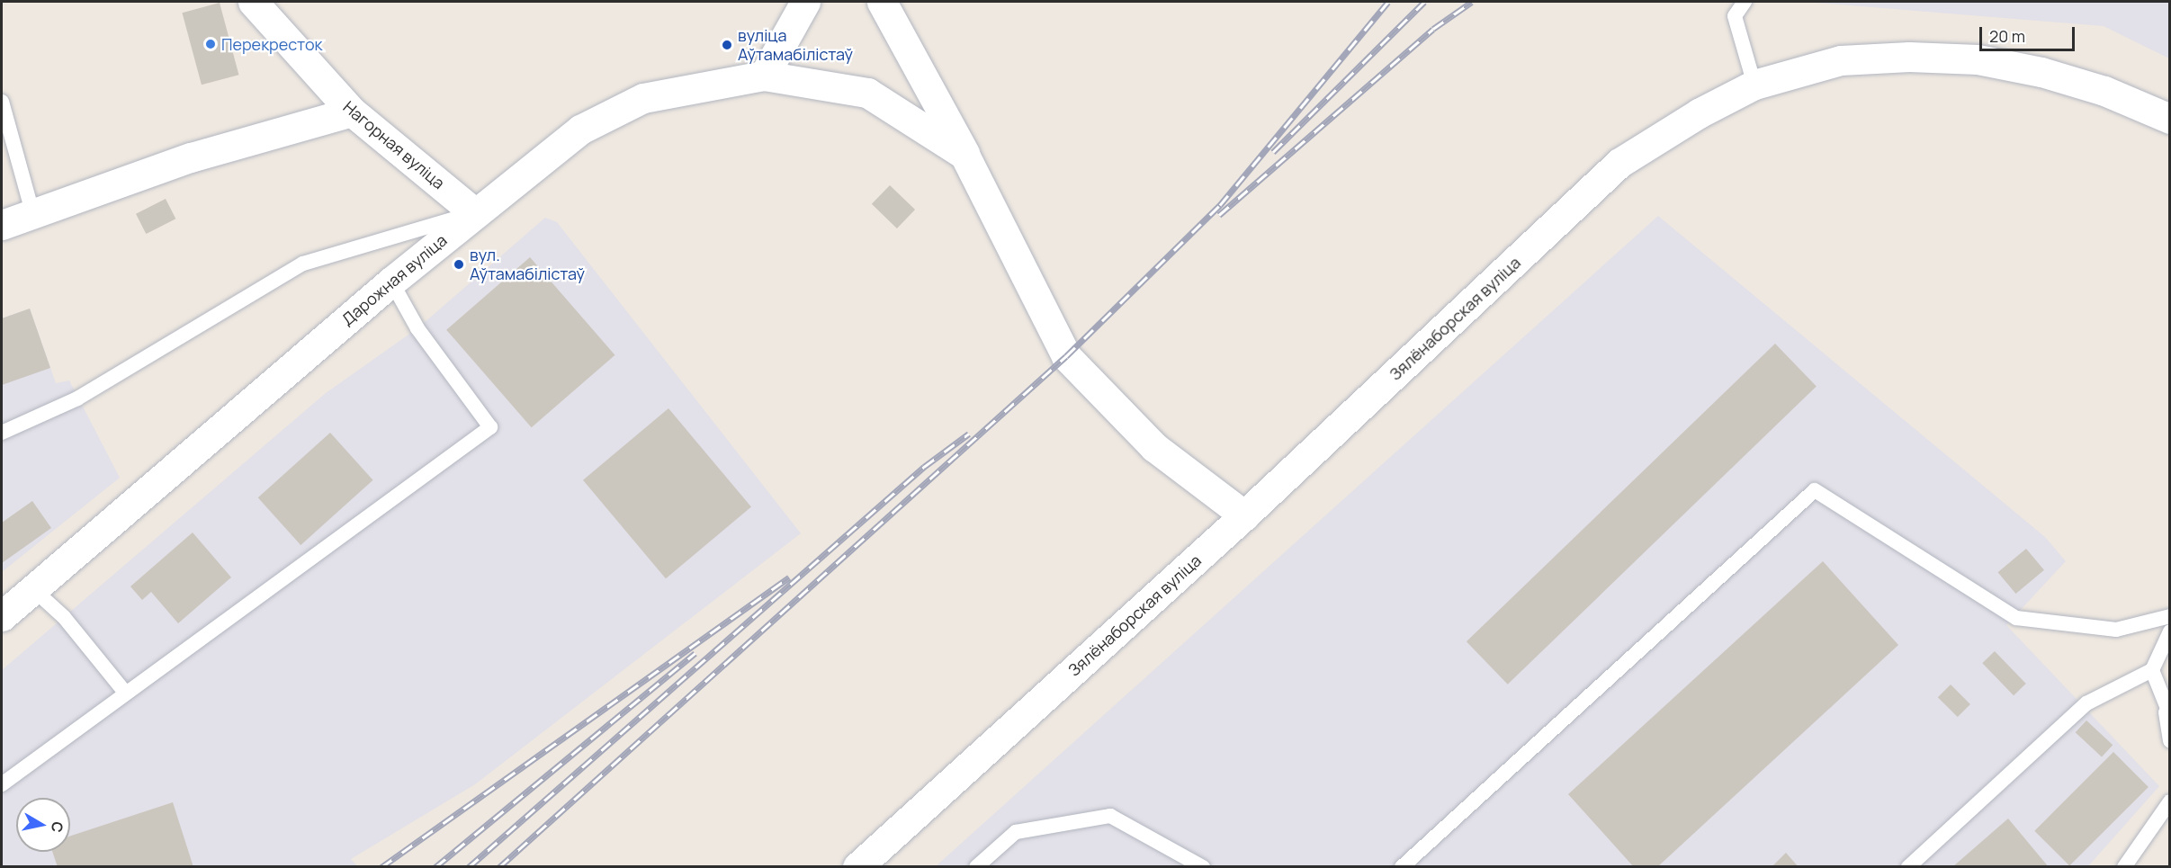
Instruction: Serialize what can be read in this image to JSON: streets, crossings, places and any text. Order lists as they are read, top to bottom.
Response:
{
  "streets": {
    "street": ["Нагорная вуліца", "Дарожная вуліца", "Зялёнаборская вуліца"]
  },
  "crossings": [
    ["Нагорная вуліца", "Дарожная вуліца"]
  ],
  "places": ["Перекресток", "вуліца Аўтамабілістаў", "вул. Аўтамабілістаў"],
  "scale_bar": "20 m",
  "north": "right"
}
